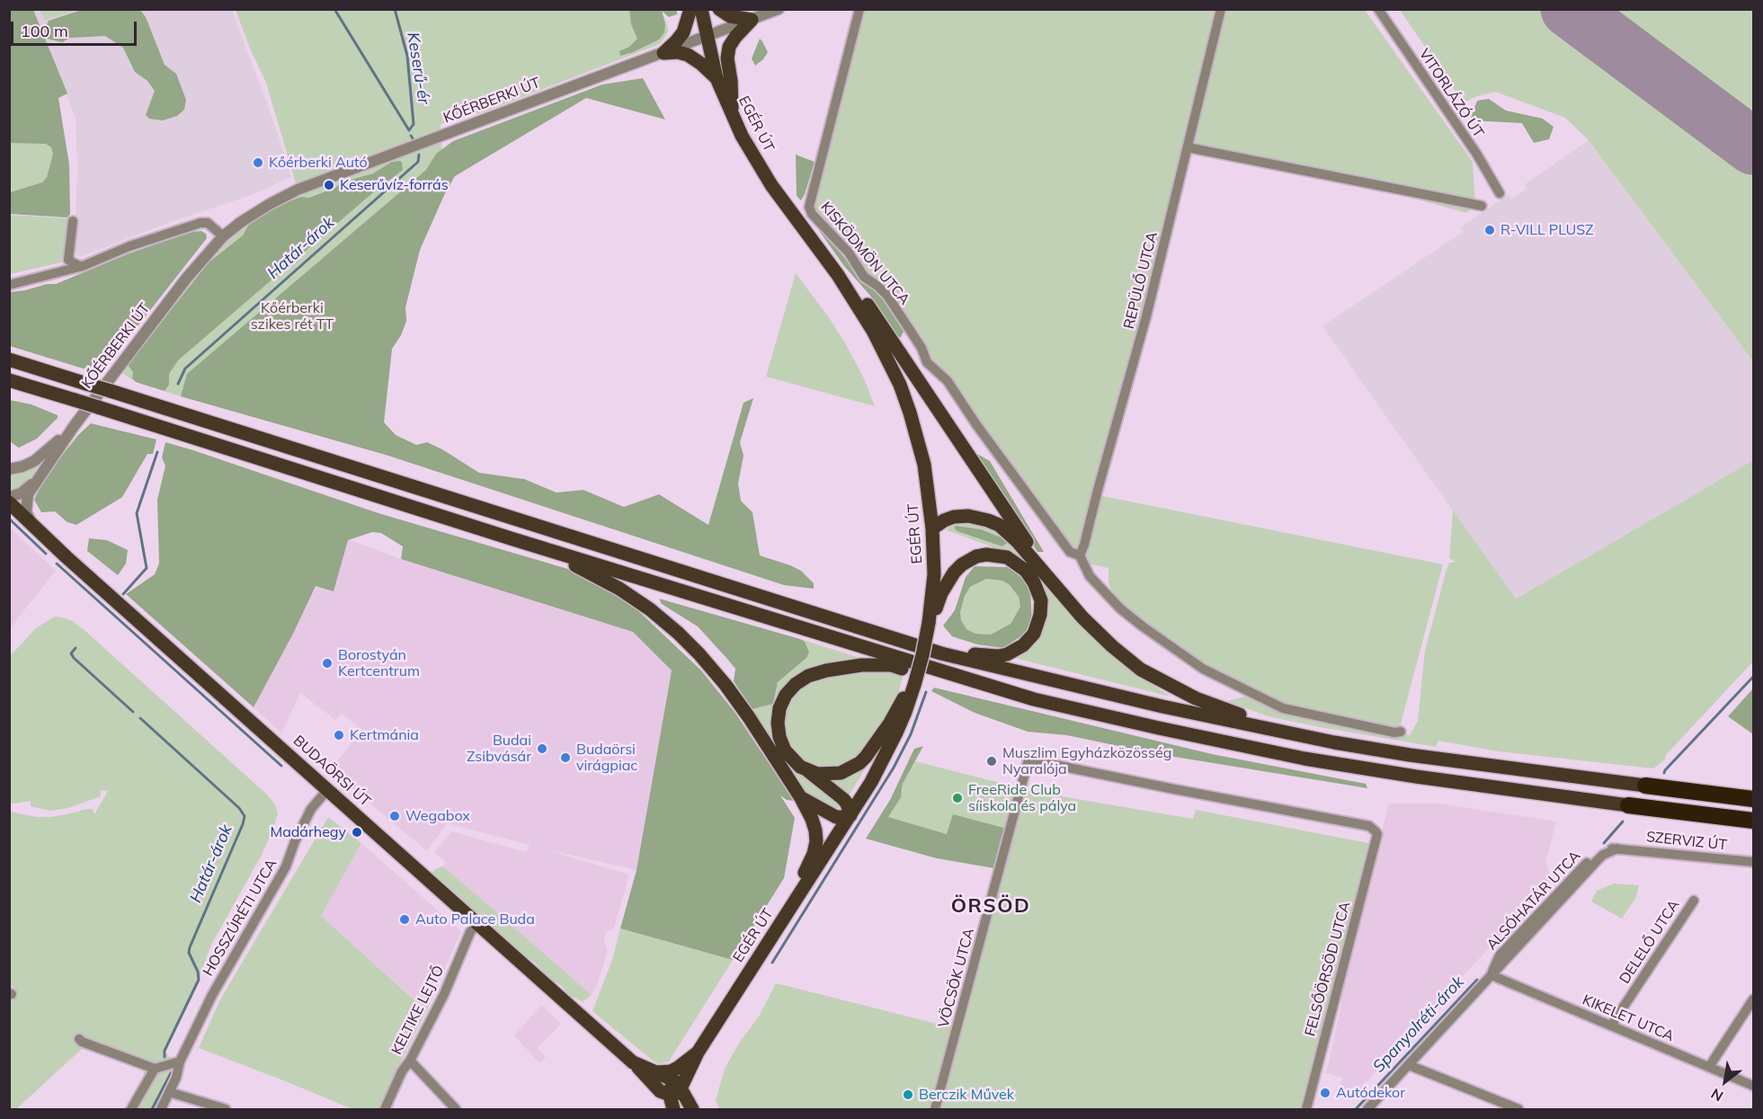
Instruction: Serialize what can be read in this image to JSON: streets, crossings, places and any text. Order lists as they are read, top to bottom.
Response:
{
  "streets": {
    "main road": ["EGÉR ÚT", "BUDAÖRSI ÚT"],
    "street": [
      "VITORLÁZÓ ÚT",
      "KŐÉRBERKI ÚT",
      "KISKÖDMÖN UTCA",
      "REPÜLŐ UTCA",
      "SZERVIZ ÚT",
      "ALSÓHATÁR UTCA",
      "HOSSZÚRÉTI UTCA",
      "DELELŐ UTCA",
      "FELSŐÖRSÖD UTCA",
      "VÖCSÖK UTCA",
      "KELTIKE LEJTŐ",
      "KIKELET UTCA"
    ]
  },
  "crossings": [
    ["KŐÉRBERKI ÚT", "EGÉR ÚT"],
    ["KŐÉRBERKI ÚT", "BUDAÖRSI ÚT"],
    ["EGÉR ÚT", "BUDAÖRSI ÚT"],
    ["KISKÖDMÖN UTCA", "REPÜLŐ UTCA"],
    ["BUDAÖRSI ÚT", "HOSSZÚRÉTI UTCA"],
    ["BUDAÖRSI ÚT", "KELTIKE LEJTŐ"],
    ["SZERVIZ ÚT", "ALSÓHATÁR UTCA"],
    ["ALSÓHATÁR UTCA", "KIKELET UTCA"],
    ["DELELŐ UTCA", "KIKELET UTCA"],
    ["FELSŐÖRSÖD UTCA", "VÖCSÖK UTCA"]
  ],
  "districts": ["ÖRSÖD"],
  "water": ["Keserű-ér", "Határ-árok", "Spanyolréti-árok"],
  "parks": ["Kőérberki szikes rét TT"],
  "places": [
    "Kőérberki Autó",
    "Keserűvíz-forrás",
    "R-VILL PLUSZ",
    "Borostyán Kertcentrum",
    "Kertmánia",
    "Budai Zsibvásár",
    "Budaörsi virágpiac",
    "Muszlim Egyházközösség Nyaralója",
    "FreeRide Club síiskola és pálya",
    "Wegabox",
    "Madárhegy",
    "Auto Palace Buda",
    "Autódekor",
    "Berczik Művek"
  ],
  "scale_bar": "100 m",
  "north": "bottom left"
}
